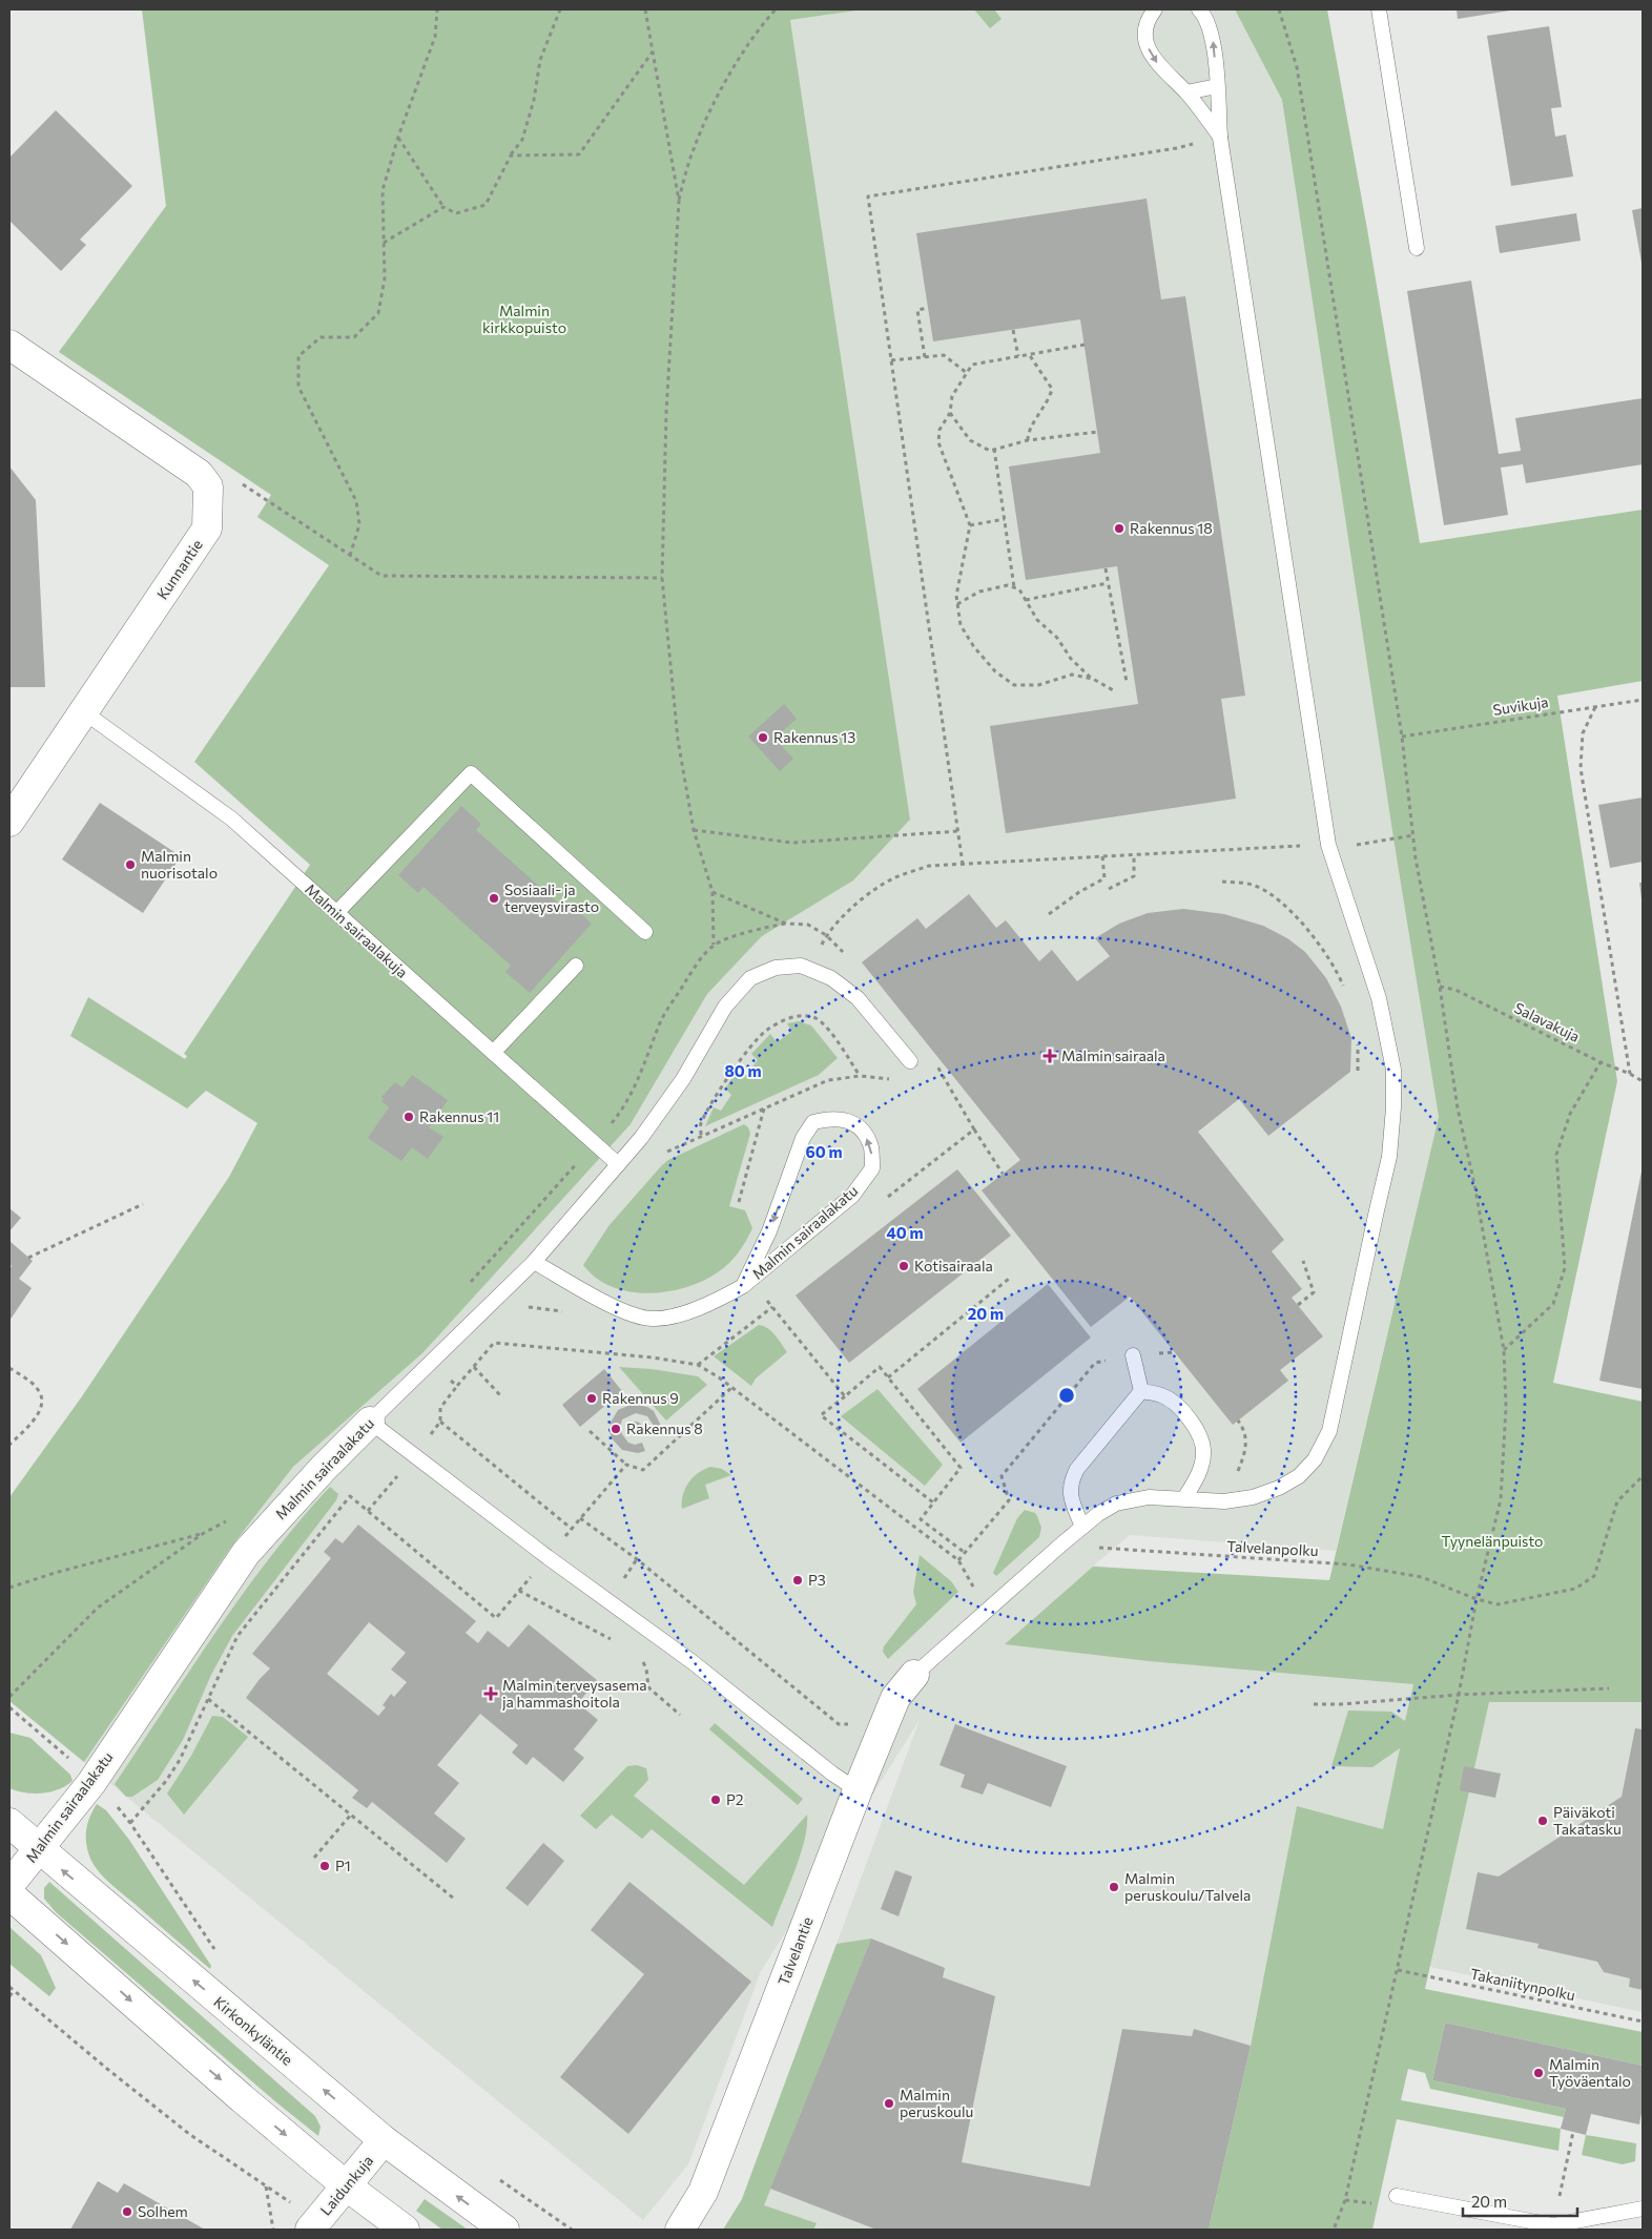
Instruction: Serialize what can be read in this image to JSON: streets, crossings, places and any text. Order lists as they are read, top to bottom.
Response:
{
  "streets": {
    "street": [
      "Kunnantie",
      "Malmin sairaalakatu",
      "Talvelantie",
      "Kirkonkyläntie",
      "Laidunkuja"
    ],
    "lane": ["Malmin sairaalakuja"],
    "path": [
      "Suvikuja",
      "Salavakuja",
      "Talvelanpolku",
      "Takaniitynpolku"
    ]
  },
  "crossings": [
    ["Kunnantie", "Malmin sairaalakuja"],
    ["Malmin sairaalakatu", "Kirkonkyläntie"],
    ["Kirkonkyläntie", "Laidunkuja"]
  ],
  "parks": ["Malmin kirkkopuisto", "Tyynelänpuisto"],
  "places": {
    "other": [
      "Rakennus 18",
      "Rakennus 13",
      "Malmin nuorisotalo",
      "Sosiaali- ja terveysvirasto",
      "Rakennus 11",
      "Kotisairaala",
      "Rakennus 9",
      "Rakennus 8",
      "P3",
      "P2",
      "Päiväkoti Takatasku",
      "P1",
      "Malmin peruskoulu/Talvela",
      "Malmin Työväentalo",
      "Malmin peruskoulu",
      "Solhem"
    ],
    "health": ["Malmin sairaala", "Malmin terveysasema ja hammashoitola"]
  },
  "scale_bar": "20 m",
  "rings": [
    "80 m",
    "60 m",
    "40 m",
    "20 m"
  ]
}
